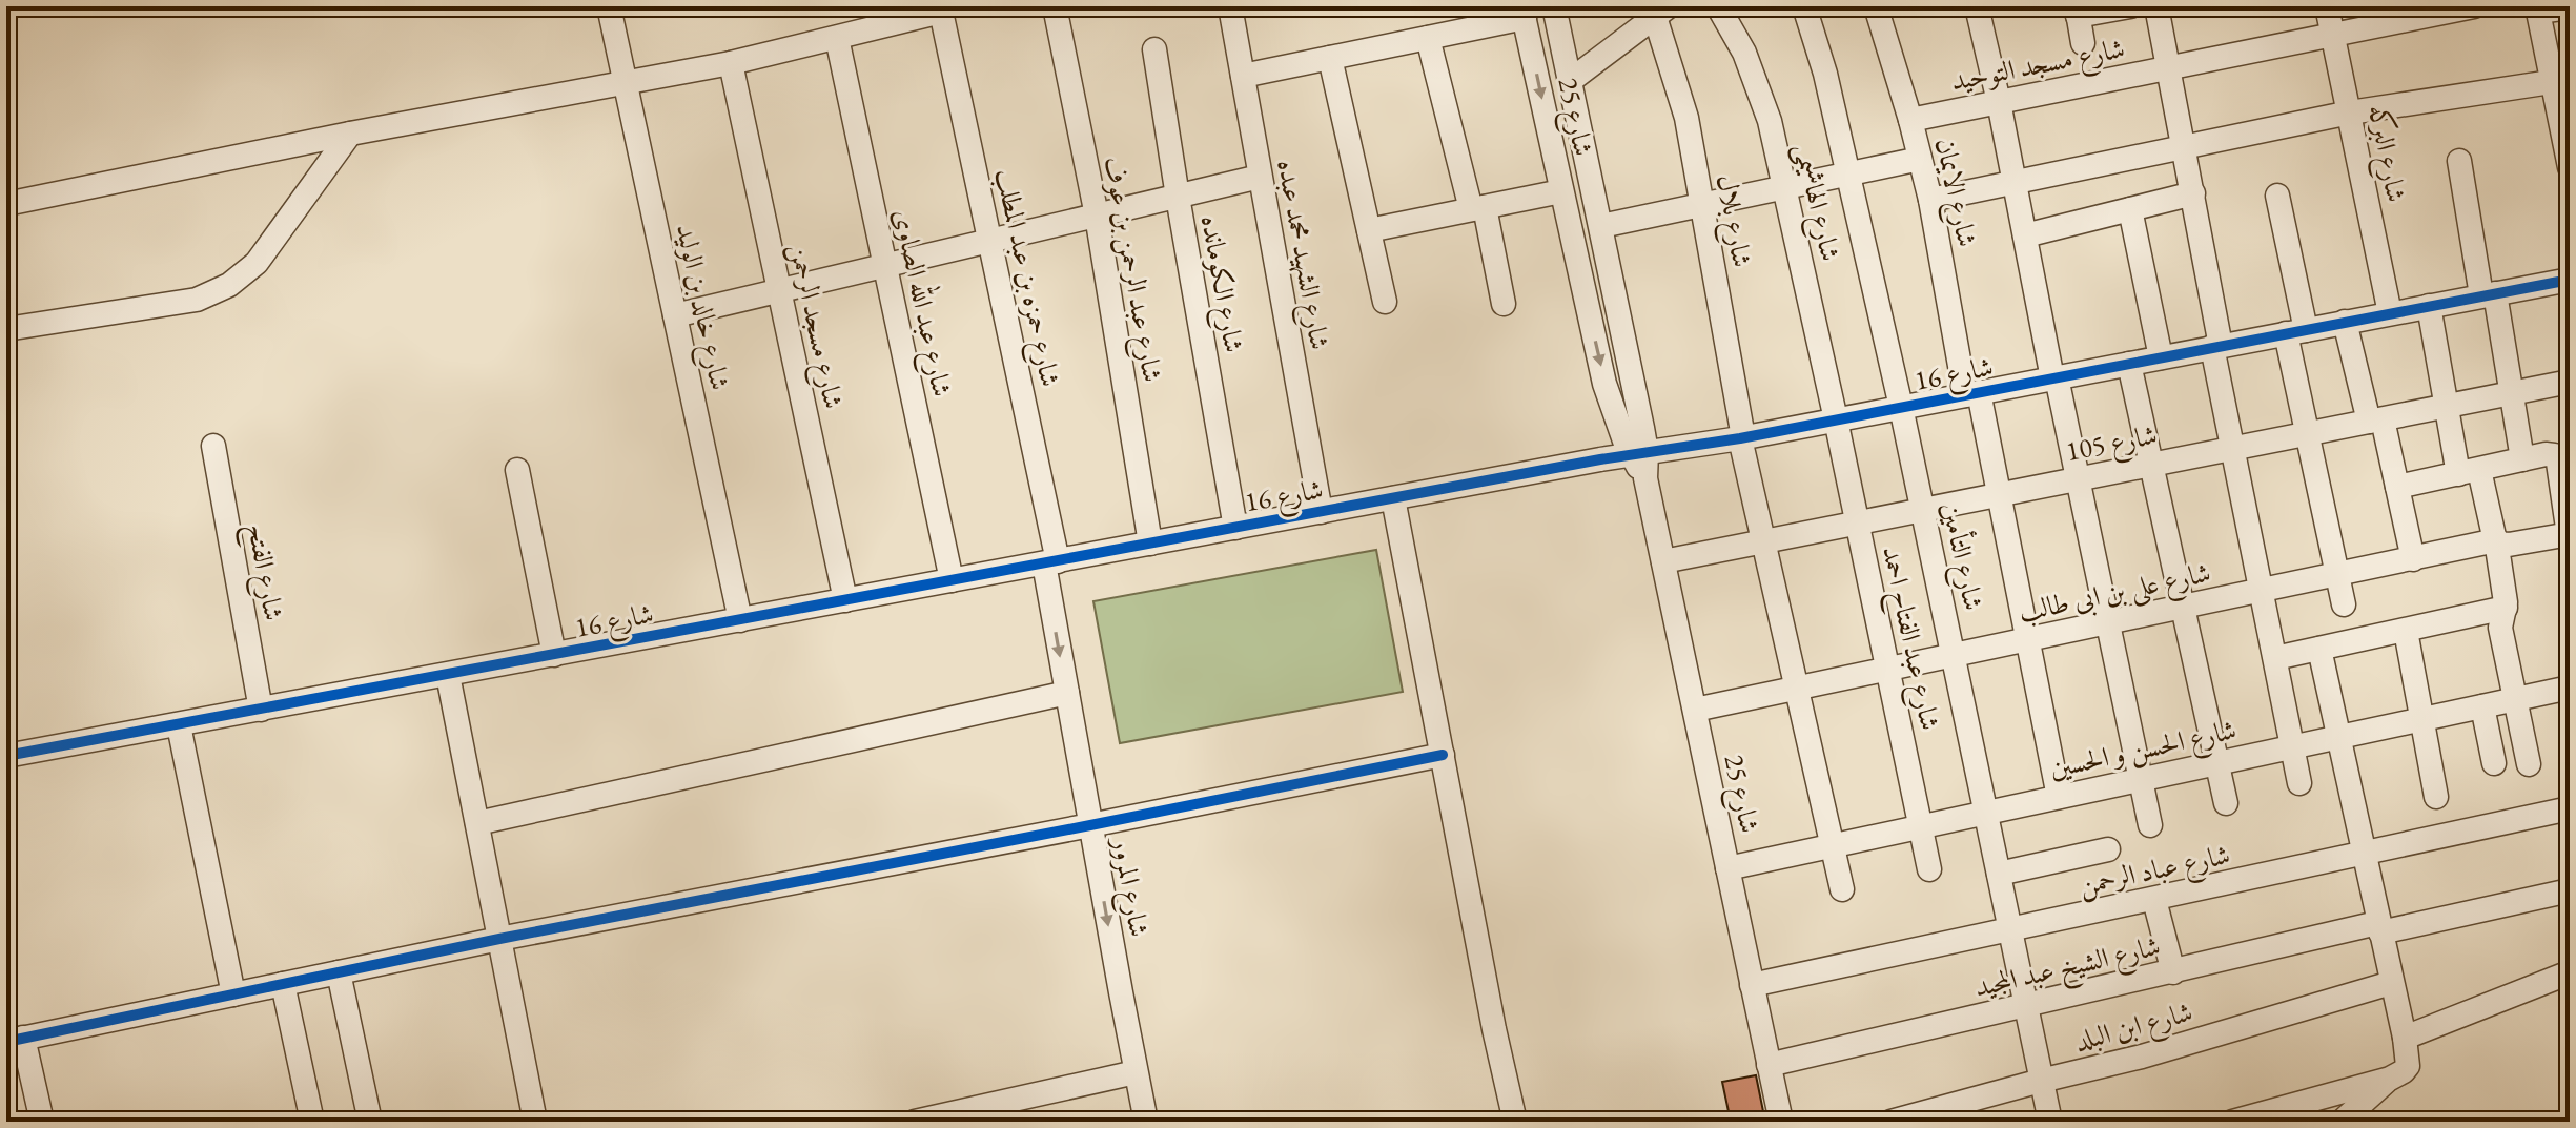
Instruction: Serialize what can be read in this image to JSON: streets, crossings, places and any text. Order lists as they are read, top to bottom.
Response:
{
  "streets": {
    "street": [
      "شارع مسجد التوحيد",
      "شارع 25",
      "شارع البركه",
      "شارع الايمان",
      "شارع الهاشيمى",
      "شارع بلال",
      "شارع الشهيد محمد عبده",
      "شارع عبد الرحمن بن عوف",
      "شارع حمزه بن عبد المطلب",
      "شارع الكومانده",
      "شارع عبد الله الصاوى",
      "شارع خالد بن الوليد",
      "شارع مسجد الرحمن",
      "شارع 16",
      "شارع 105",
      "شارع التأمين",
      "شارع الفتح",
      "شارع على بن ابى طالب",
      "شارع عبد الفتاح احمد",
      "شارع الحسن و الحسين",
      "شارع عباد الرحمن",
      "شارع المرور",
      "شارع الشيخ عبد المجيد",
      "شارع ابن البلد"
    ]
  },
  "crossings": [
    ["شارع مسجد التوحيد", "شارع البركه"],
    ["شارع مسجد التوحيد", "شارع الايمان"],
    ["شارع 25", "شارع 16"],
    ["شارع 25", "شارع 105"],
    ["شارع 25", "شارع على بن ابى طالب"],
    ["شارع 25", "شارع الحسن و الحسين"],
    ["شارع 25", "شارع عباد الرحمن"],
    ["شارع 25", "شارع الشيخ عبد المجيد"],
    ["شارع البركه", "شارع 16"],
    ["شارع الايمان", "شارع 16"],
    ["شارع الايمان", "شارع 105"],
    ["شارع الايمان", "شارع على بن ابى طالب"],
    ["شارع الايمان", "شارع الحسن و الحسين"],
    ["شارع الهاشيمى", "شارع 16"],
    ["شارع الهاشيمى", "شارع عبد الفتاح احمد"],
    ["شارع بلال", "شارع 16"],
    ["شارع بلال", "شارع 105"],
    ["شارع بلال", "شارع على بن ابى طالب"],
    ["شارع بلال", "شارع الحسن و الحسين"],
    ["شارع الشهيد محمد عبده", "شارع 16"],
    ["شارع عبد الرحمن بن عوف", "شارع 16"],
    ["شارع حمزه بن عبد المطلب", "شارع 16"],
    ["شارع حمزه بن عبد المطلب", "شارع المرور"],
    ["شارع الكومانده", "شارع 16"],
    ["شارع عبد الله الصاوى", "شارع 16"],
    ["شارع خالد بن الوليد", "شارع 16"],
    ["شارع مسجد الرحمن", "شارع 16"],
    ["شارع 16", "شارع التأمين"],
    ["شارع 16", "شارع الفتح"],
    ["شارع 16", "شارع عبد الفتاح احمد"],
    ["شارع 16", "شارع المرور"],
    ["شارع 105", "شارع التأمين"],
    ["شارع 105", "شارع عبد الفتاح احمد"],
    ["شارع التأمين", "شارع على بن ابى طالب"],
    ["شارع التأمين", "شارع الحسن و الحسين"],
    ["شارع التأمين", "شارع عباد الرحمن"],
    ["شارع التأمين", "شارع الشيخ عبد المجيد"],
    ["شارع التأمين", "شارع ابن البلد"],
    ["شارع على بن ابى طالب", "شارع عبد الفتاح احمد"],
    ["شارع عبد الفتاح احمد", "شارع الحسن و الحسين"]
  ],
  "one_way": ["شارع المرور"]
}
